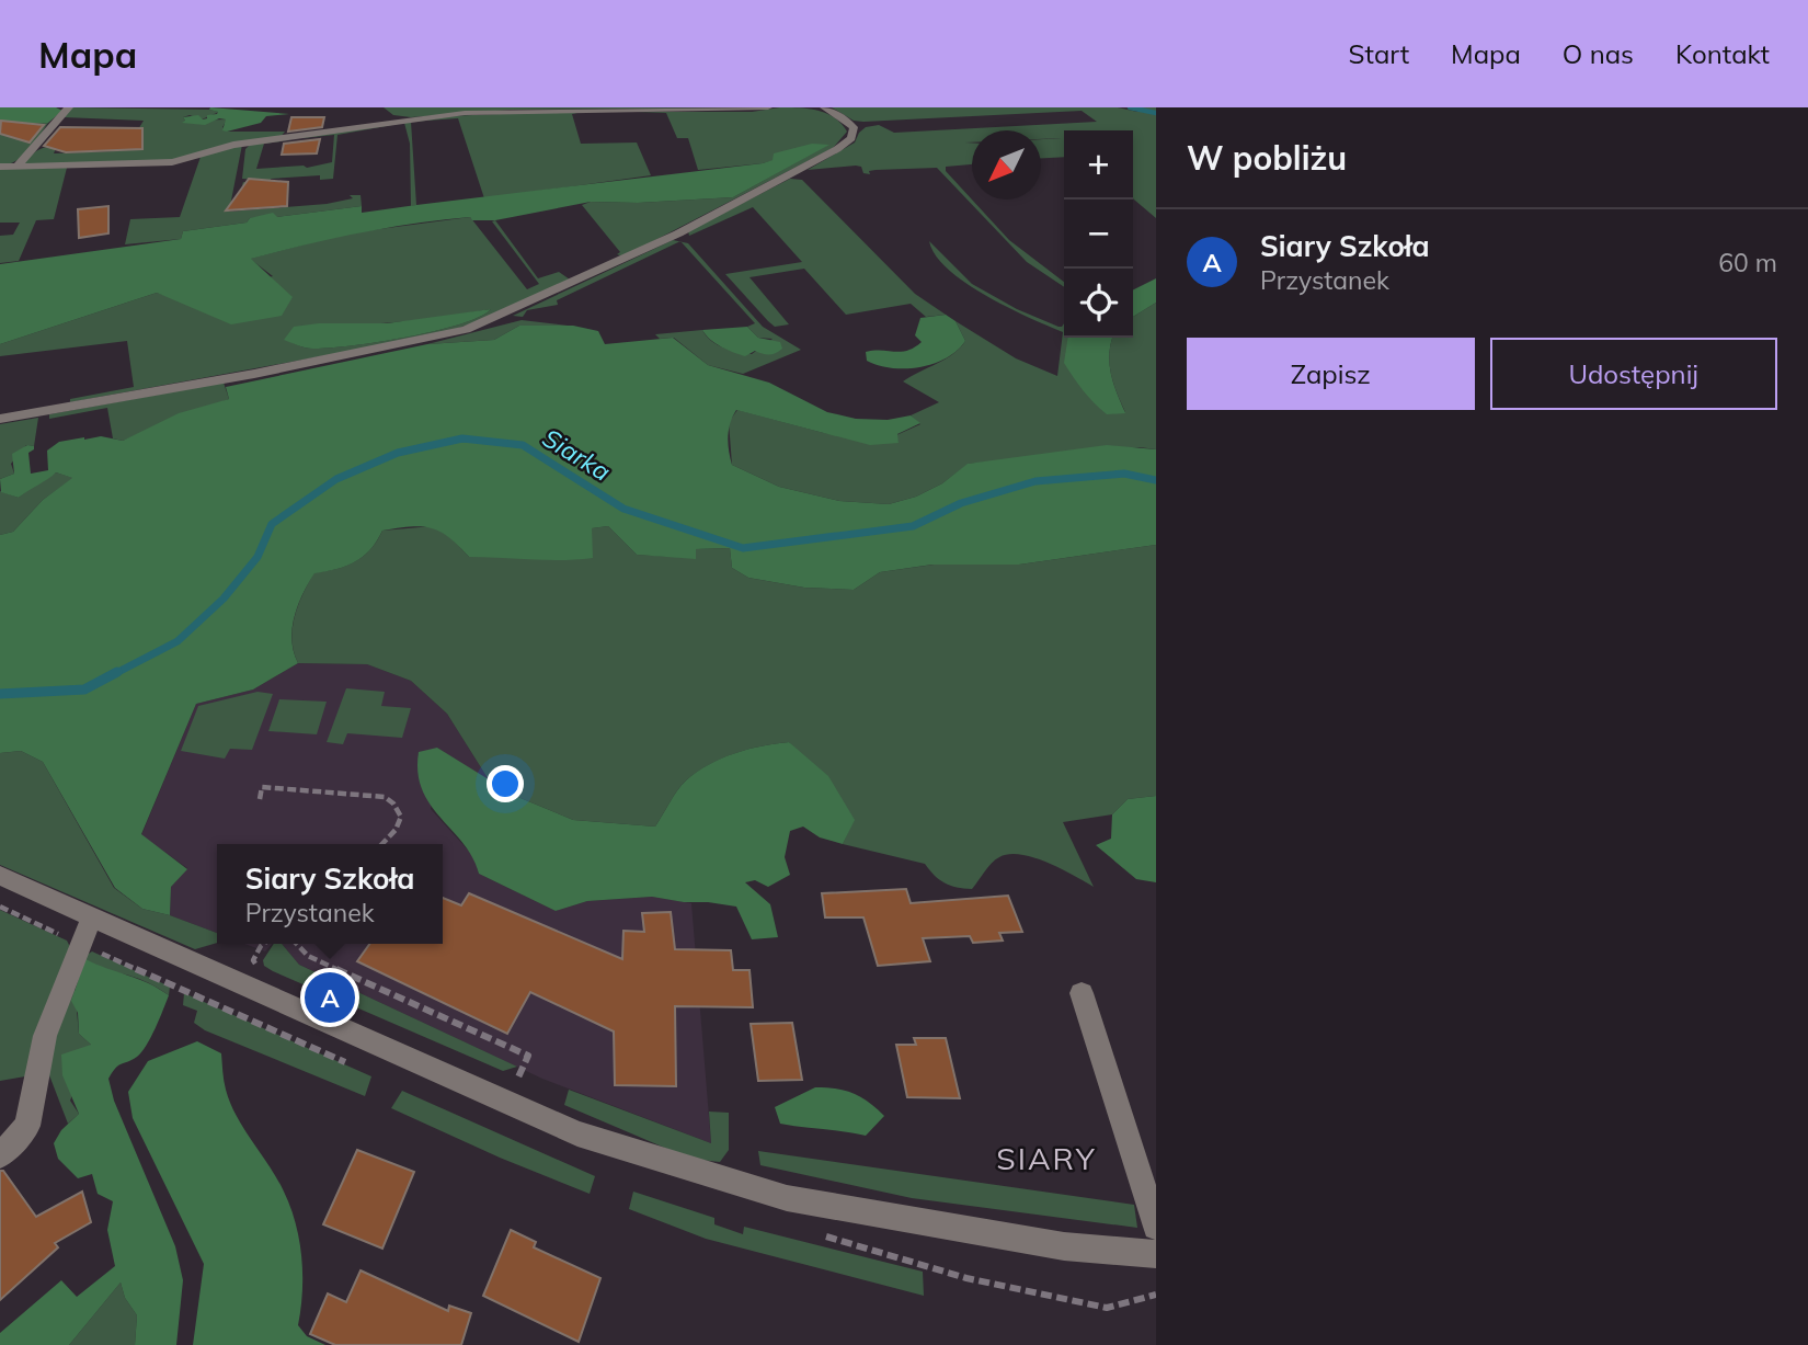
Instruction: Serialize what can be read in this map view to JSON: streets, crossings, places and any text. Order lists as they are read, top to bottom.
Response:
{
  "districts": ["SIARY"],
  "water": ["Siarka"],
  "north": "bottom left",
  "page": {
    "header": "Mapa",
    "nav": [
      "Start",
      "Mapa",
      "O nas",
      "Kontakt"
    ],
    "heading": "W pobliżu",
    "map_buttons": ["+", "−"],
    "list": [
      {
        "mark": "A",
        "name": "Siary Szkoła",
        "note": "Przystanek",
        "value": "60 m"
      }
    ],
    "buttons": ["Zapisz", "Udostępnij"],
    "popup": ["Siary Szkoła", "Przystanek"],
    "pins": "A"
  }
}
